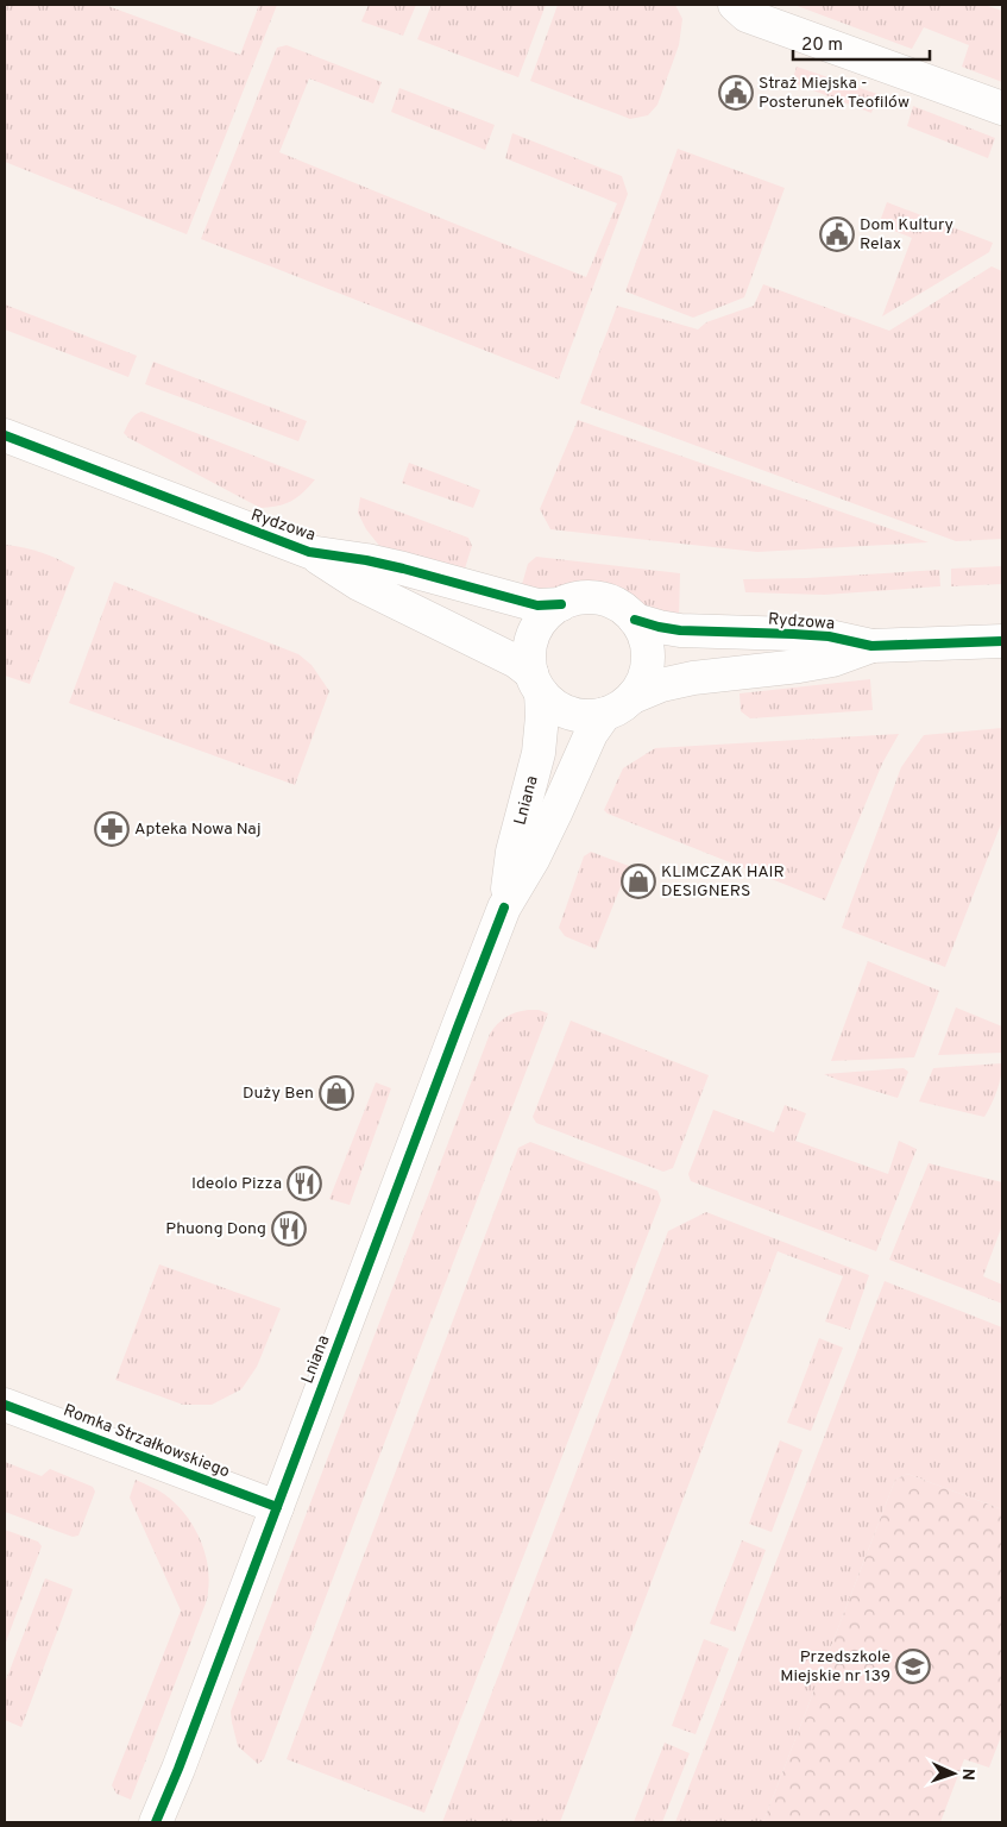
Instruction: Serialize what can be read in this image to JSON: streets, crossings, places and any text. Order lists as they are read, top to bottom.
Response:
{
  "streets": {
    "street": ["Rydzowa", "Lniana", "Romka Strzałkowskiego"]
  },
  "crossings": [
    ["Rydzowa", "Lniana"],
    ["Lniana", "Romka Strzałkowskiego"]
  ],
  "places": {
    "public building": ["Straż Miejska - Posterunek Teofilów", "Dom Kultury Relax"],
    "pharmacy": ["Apteka Nowa Naj"],
    "shop": ["KLIMCZAK HAIR DESIGNERS", "Duży Ben"],
    "restaurant": ["Ideolo Pizza", "Phuong Dong"],
    "school or university": ["Przedszkole Miejskie nr 139"]
  },
  "scale_bar": "20 m",
  "north": "right"
}
